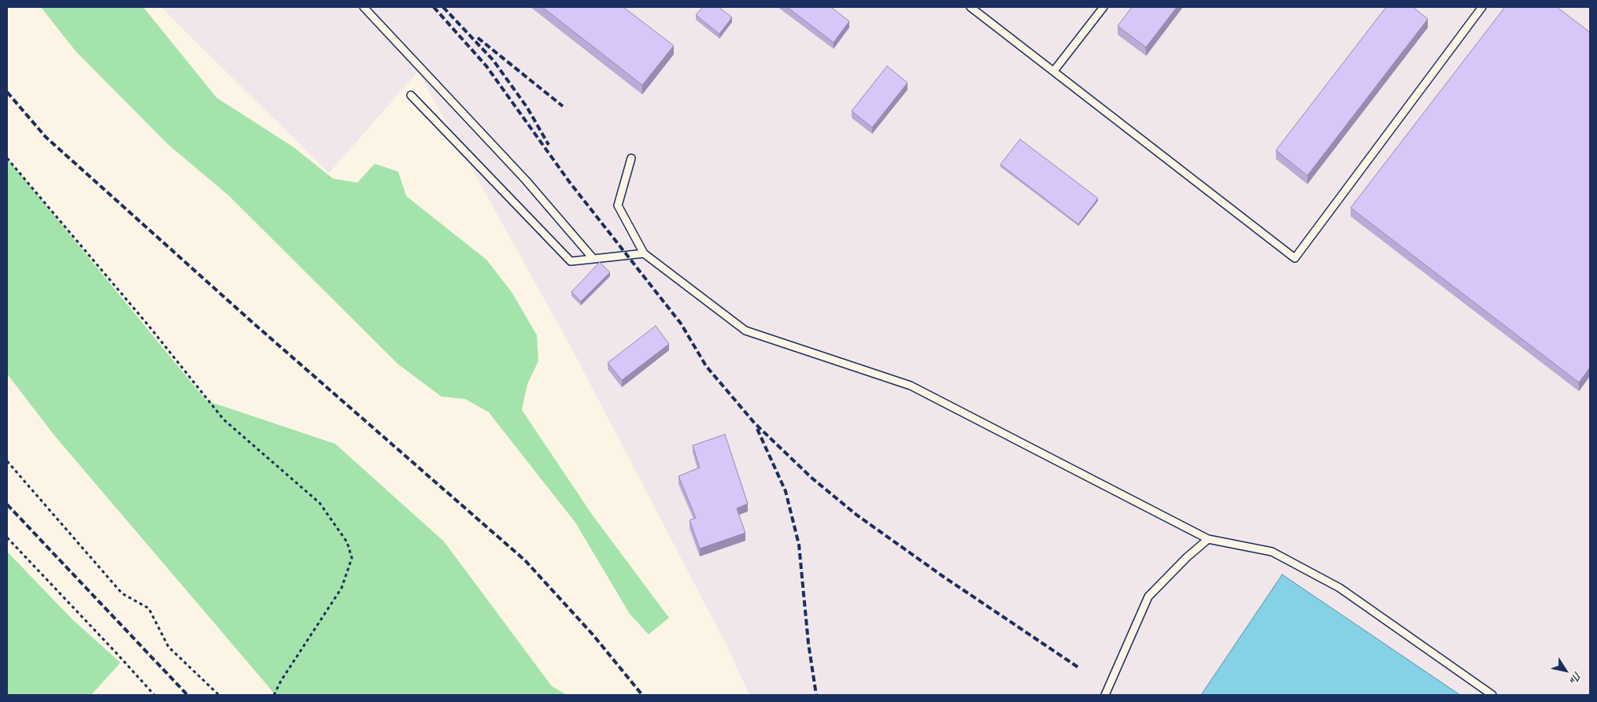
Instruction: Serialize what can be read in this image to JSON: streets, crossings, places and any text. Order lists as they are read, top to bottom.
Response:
{
  "north": "bottom right"
}
